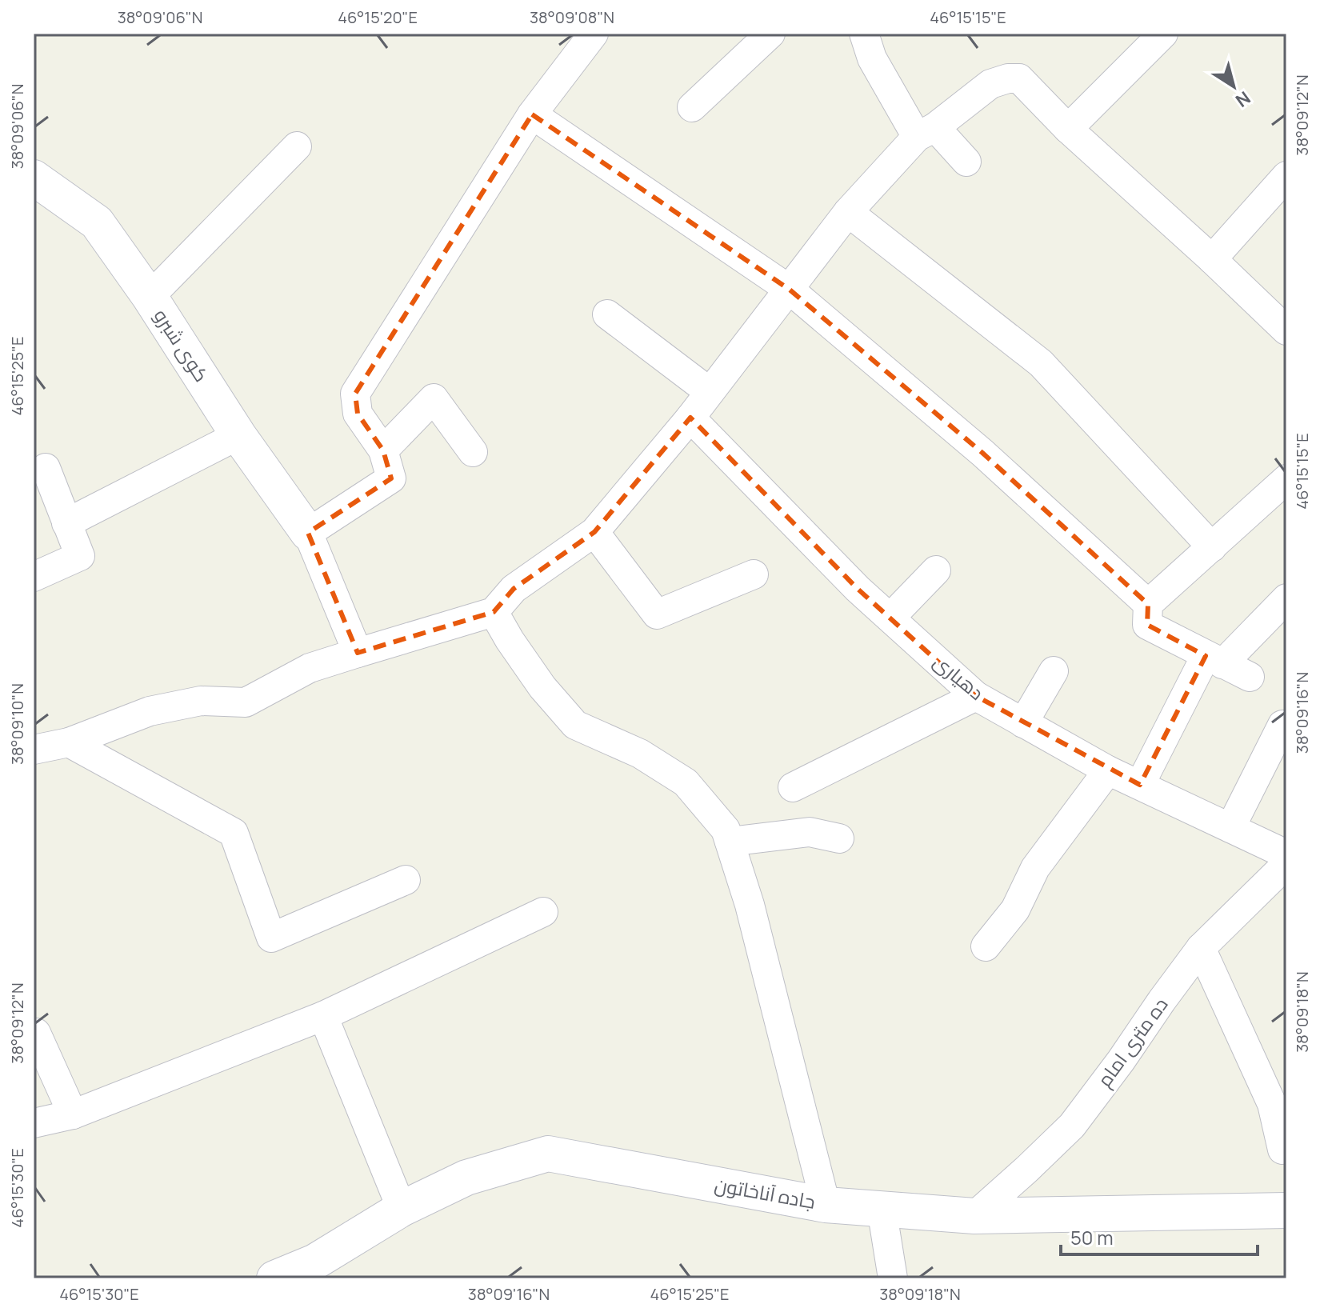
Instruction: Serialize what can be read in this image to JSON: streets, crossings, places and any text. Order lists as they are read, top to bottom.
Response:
{
  "streets": {
    "street": [
      "کوی شبرو",
      "دهیاری",
      "ده متری امام",
      "جاده آناخاتون"
    ]
  },
  "crossings": [
    ["ده متری امام", "جاده آناخاتون"]
  ],
  "scale_bar": "50 m",
  "north": "bottom right",
  "coordinates": [
    "38°09'06\"N",
    "46°15'20\"E",
    "38°09'08\"N",
    "46°15'15\"E",
    "38°09'12\"N",
    "46°15'25\"E",
    "38°09'16\"N",
    "38°09'10\"N",
    "38°09'18\"N",
    "46°15'30\"E"
  ]
}
